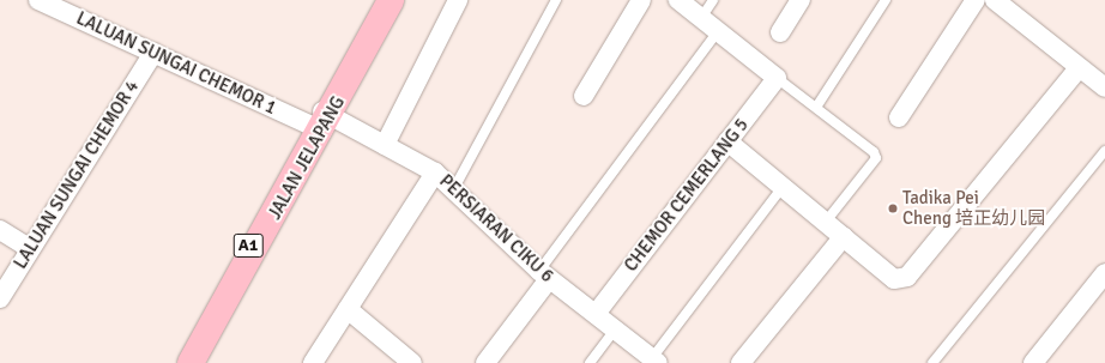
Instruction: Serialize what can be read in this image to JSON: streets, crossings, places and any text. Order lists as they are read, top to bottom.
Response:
{
  "streets": {
    "main road": ["JALAN JELAPANG", "A1"],
    "street": [
      "LALUAN SUNGAI CHEMOR 1",
      "LALUAN SUNGAI CHEMOR 4",
      "CHEMOR CEMERLANG 5",
      "PERSIARAN CIKU 6"
    ]
  },
  "crossings": [
    ["LALUAN SUNGAI CHEMOR 1", "JALAN JELAPANG"],
    ["LALUAN SUNGAI CHEMOR 1", "LALUAN SUNGAI CHEMOR 4"],
    ["LALUAN SUNGAI CHEMOR 1", "PERSIARAN CIKU 6"],
    ["JALAN JELAPANG", "PERSIARAN CIKU 6"],
    ["CHEMOR CEMERLANG 5", "PERSIARAN CIKU 6"]
  ],
  "places": ["Tadika Pei Cheng 培正幼儿园"]
}
